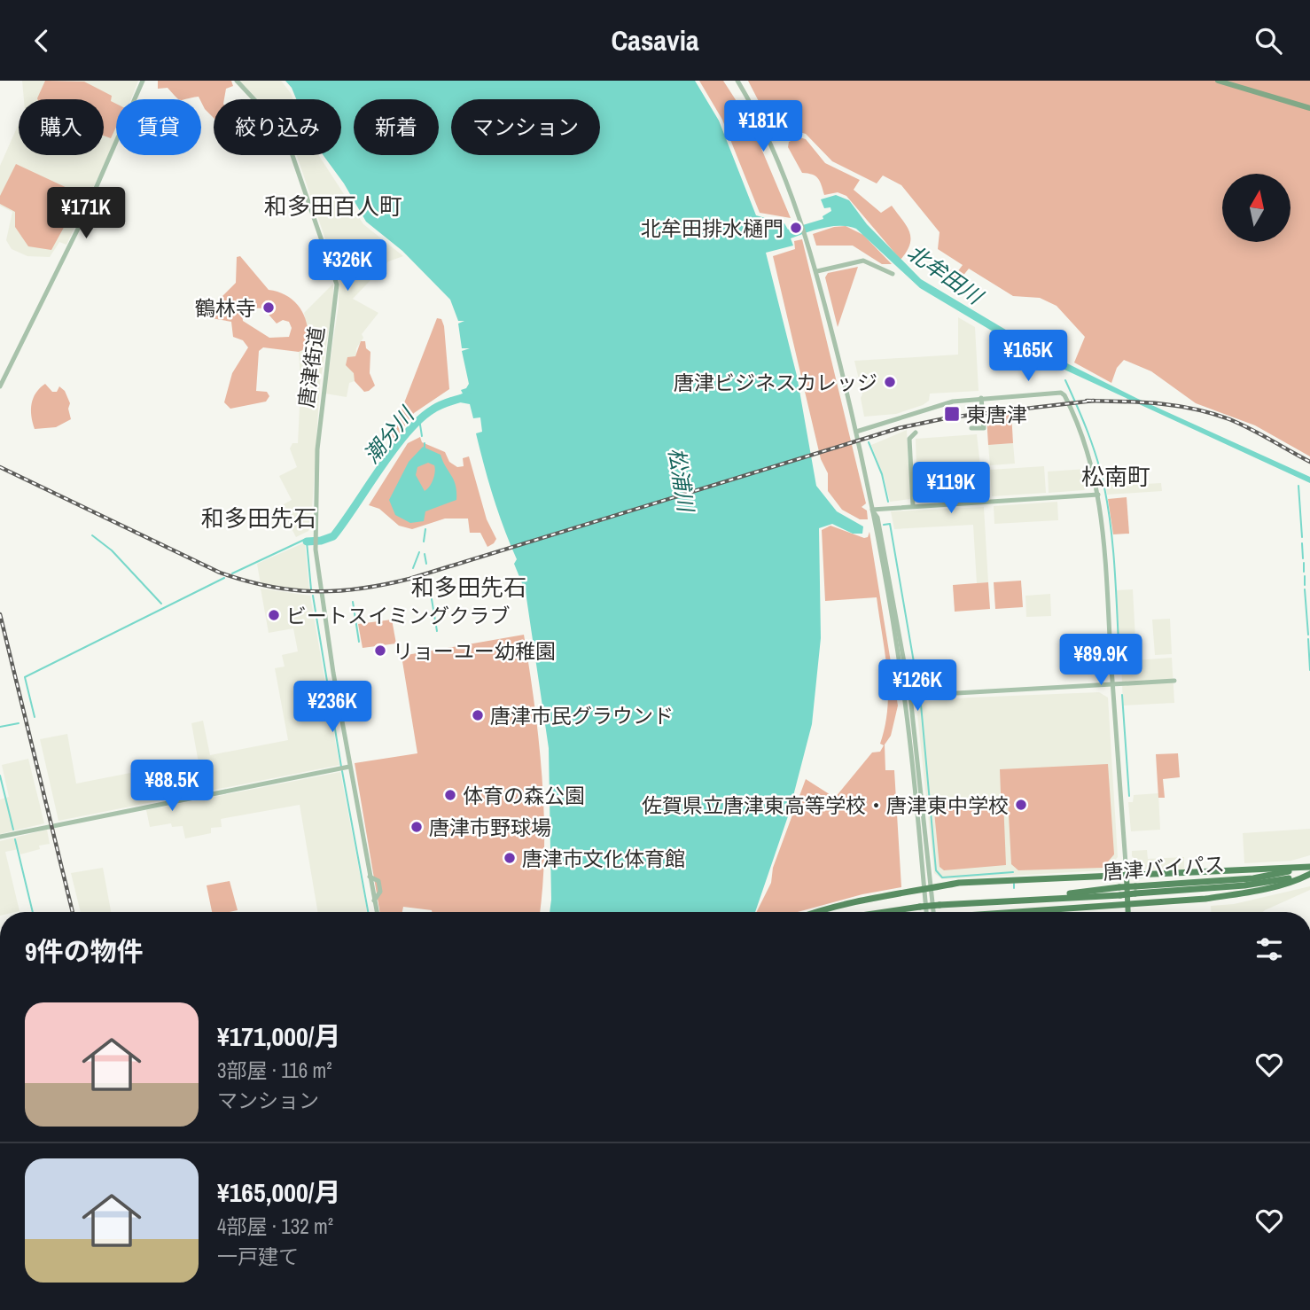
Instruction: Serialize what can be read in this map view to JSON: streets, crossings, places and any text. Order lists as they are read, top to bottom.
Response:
{
  "streets": {
    "highway": ["唐津バイパス"],
    "street": ["唐津街道"]
  },
  "districts": [
    "和多田百人町",
    "松南町",
    "和多田先石",
    "和多田先石"
  ],
  "water": ["北牟田川", "潮分川", "松浦川"],
  "places": {
    "other": [
      "北牟田排水樋門",
      "鶴林寺",
      "唐津ビジネスカレッジ",
      "ビートスイミングクラブ",
      "リョーユー幼稚園",
      "唐津市民グラウンド",
      "体育の森公園",
      "佐賀県立唐津東高等学校・唐津東中学校",
      "唐津市野球場",
      "唐津市文化体育館"
    ],
    "transit": ["東唐津"]
  },
  "north": "top",
  "page": {
    "header": "Casavia",
    "chip": [
      "購入",
      "賃貸",
      "絞り込み",
      "新着",
      "マンション"
    ],
    "price": [
      "¥181K",
      "¥171K",
      "¥326K",
      "¥165K",
      "¥119K",
      "¥89.9K",
      "¥126K",
      "¥236K",
      "¥88.5K"
    ],
    "heading": "9件の物件",
    "list": [
      {
        "name": "¥171,000/月",
        "note": "3部屋 · 116 m² · マンション"
      },
      {
        "name": "¥165,000/月",
        "note": "4部屋 · 132 m² · 一戸建て"
      }
    ]
  }
}
